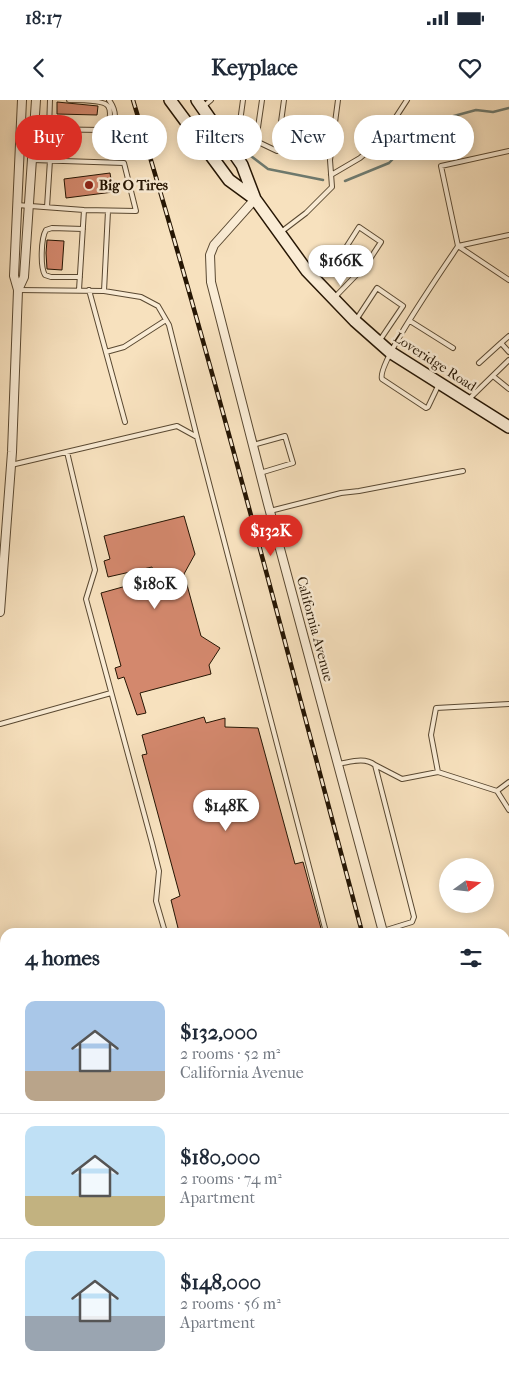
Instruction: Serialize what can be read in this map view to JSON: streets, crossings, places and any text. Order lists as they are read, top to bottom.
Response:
{
  "streets": {
    "main road": ["Loveridge Road"],
    "street": ["California Avenue"]
  },
  "crossings": [
    ["Loveridge Road", "California Avenue"]
  ],
  "places": ["Big O Tires"],
  "north": "right",
  "page": {
    "status": "18:17",
    "header": "Keyplace",
    "chip": [
      "Buy",
      "Rent",
      "Filters",
      "New",
      "Apartment"
    ],
    "price": [
      "$166K",
      "$132K",
      "$180K",
      "$148K"
    ],
    "heading": "4 homes",
    "list": [
      {
        "name": "$132,000",
        "note": "2 rooms · 52 m² · California Avenue"
      },
      {
        "name": "$180,000",
        "note": "2 rooms · 74 m² · Apartment"
      },
      {
        "name": "$148,000",
        "note": "2 rooms · 56 m² · Apartment"
      }
    ]
  }
}
